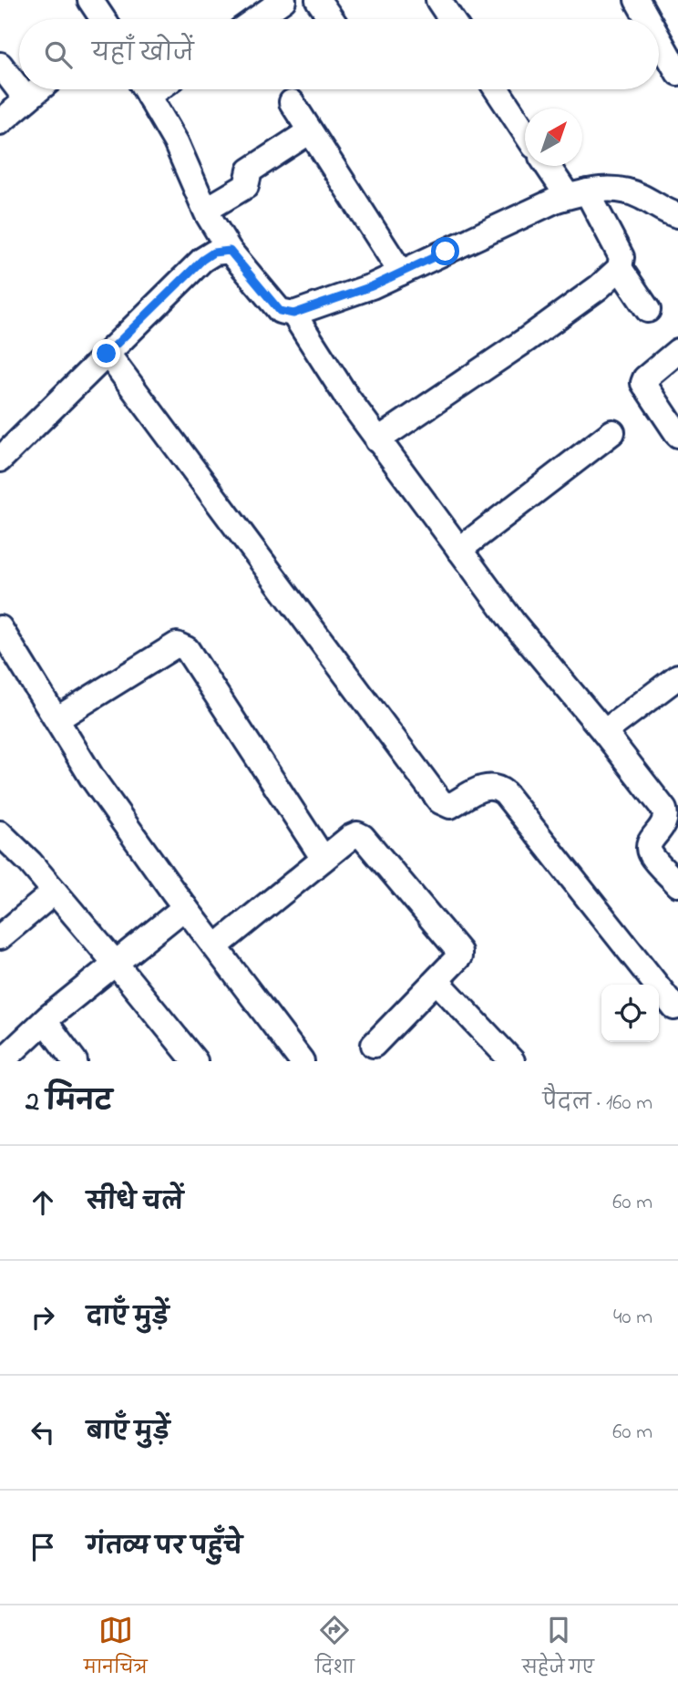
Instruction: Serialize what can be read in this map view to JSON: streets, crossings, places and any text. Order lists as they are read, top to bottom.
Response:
{
  "north": "top right",
  "page": {
    "search": "यहाँ खोजें",
    "heading": ["2 मिनट", "पैदल · 160 m"],
    "list": [
      ["सीधे चलें", "60 m"],
      ["दाएँ मुड़ें", "40 m"],
      ["बाएँ मुड़ें", "60 m"],
      "गंतव्य पर पहुँचे"
    ],
    "nav": ["मानचित्र", "दिशा", "सहेजे गए"]
  }
}
